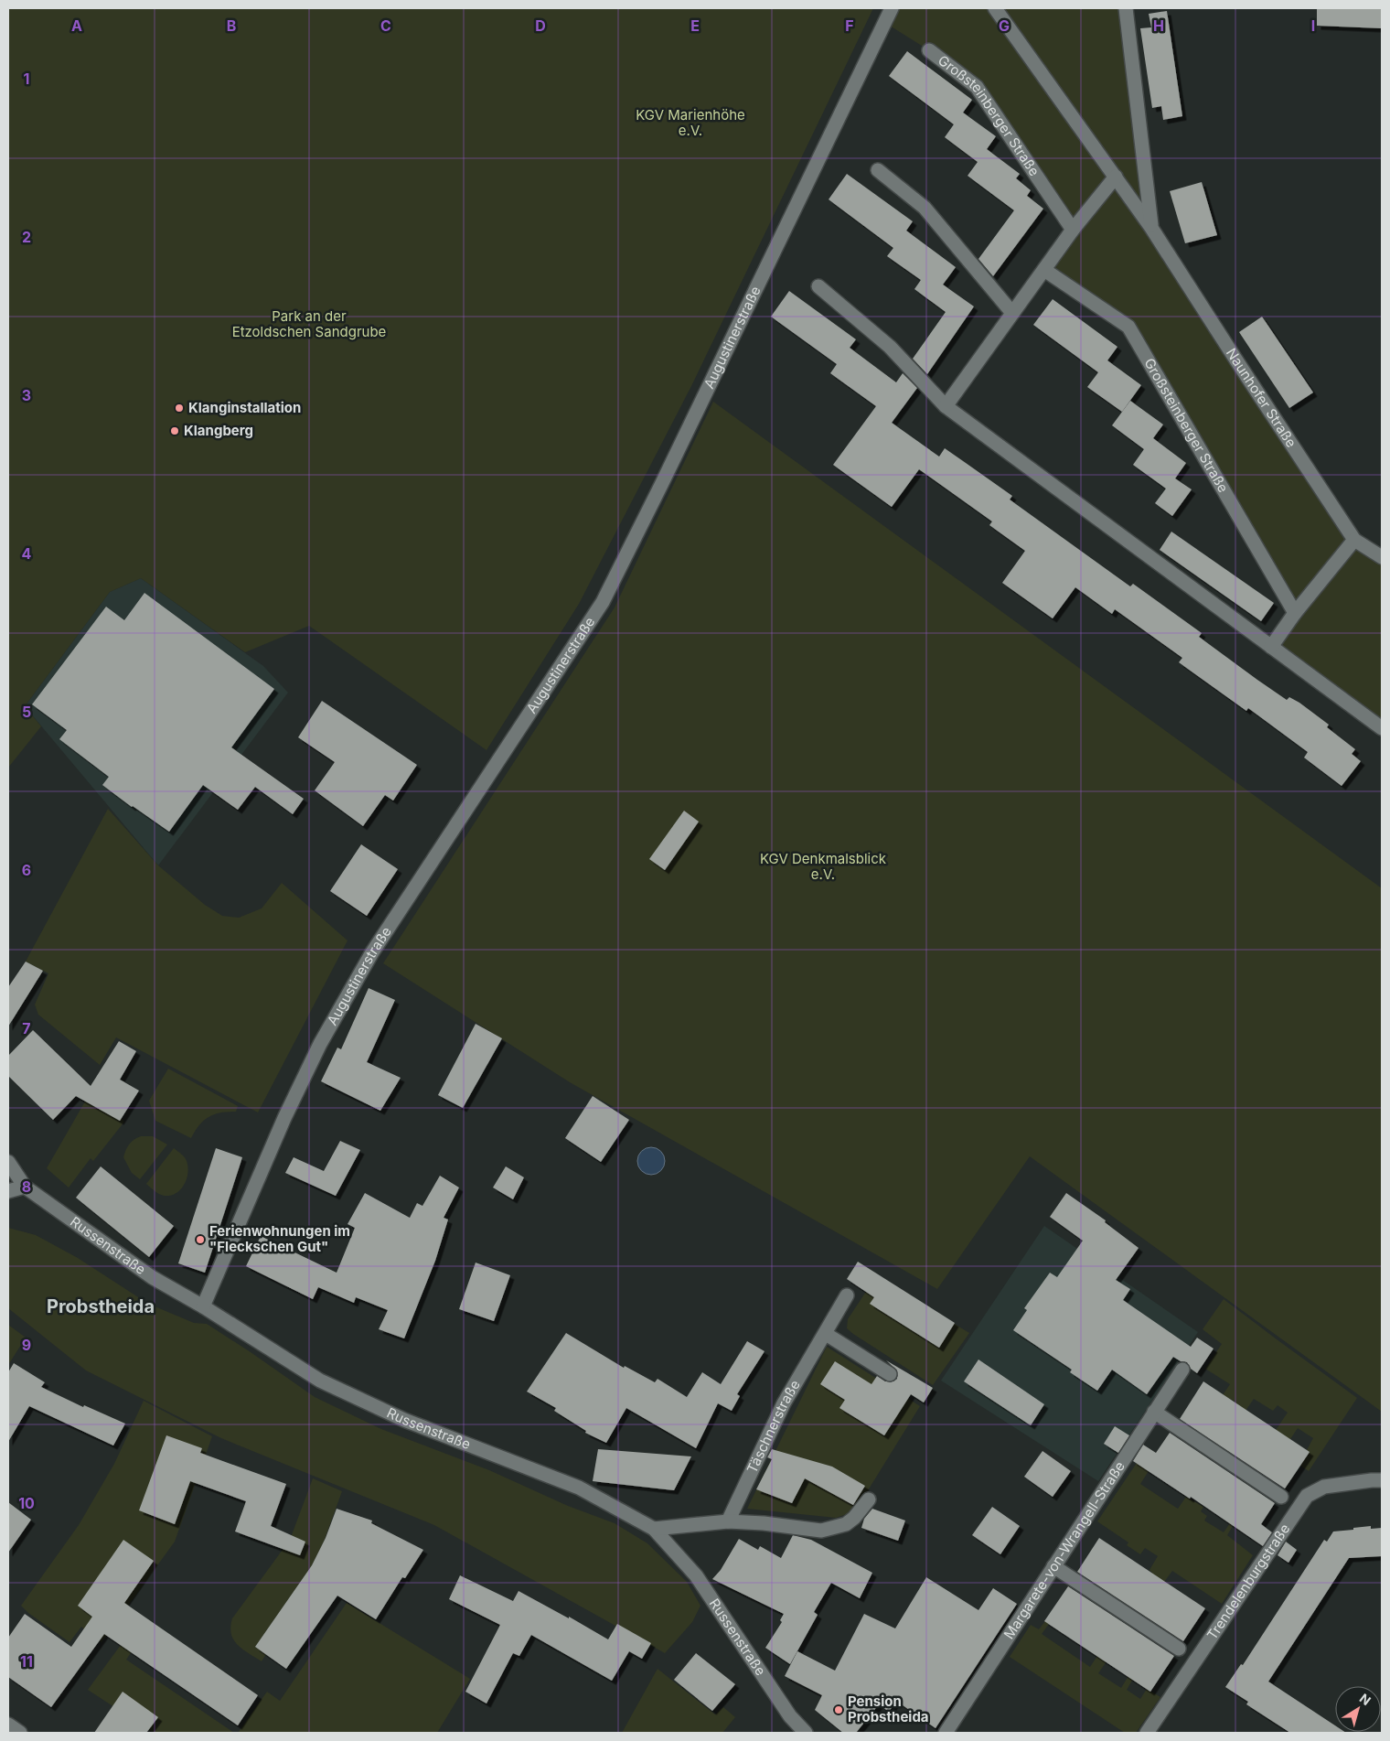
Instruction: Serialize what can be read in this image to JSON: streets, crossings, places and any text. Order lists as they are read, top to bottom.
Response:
{
  "streets": {
    "street": [
      "Großsteinberger Straße",
      "Augustinerstraße",
      "Naunhofer Straße",
      "Russenstraße",
      "Täschnerstraße",
      "Margarete-von-Wrangell-Straße",
      "Trendelenburgstraße"
    ]
  },
  "crossings": [
    ["Augustinerstraße", "Russenstraße"]
  ],
  "districts": ["Probstheida"],
  "parks": ["KGV Marienhöhe e.V.", "Park an der Etzoldschen Sandgrube", "KGV Denkmalsblick e.V."],
  "places": [
    "Klanginstallation",
    "Klangberg",
    "Ferienwohnungen im \"Fleckschen Gut\"",
    "Pension Probstheida"
  ],
  "north": "top right",
  "grid": {
    "columns": [
      "A",
      "B",
      "C",
      "D",
      "E",
      "F",
      "G",
      "H",
      "I"
    ],
    "rows": [
      "1",
      "2",
      "3",
      "4",
      "5",
      "6",
      "7",
      "8",
      "9",
      "10",
      "11"
    ]
  }
}
